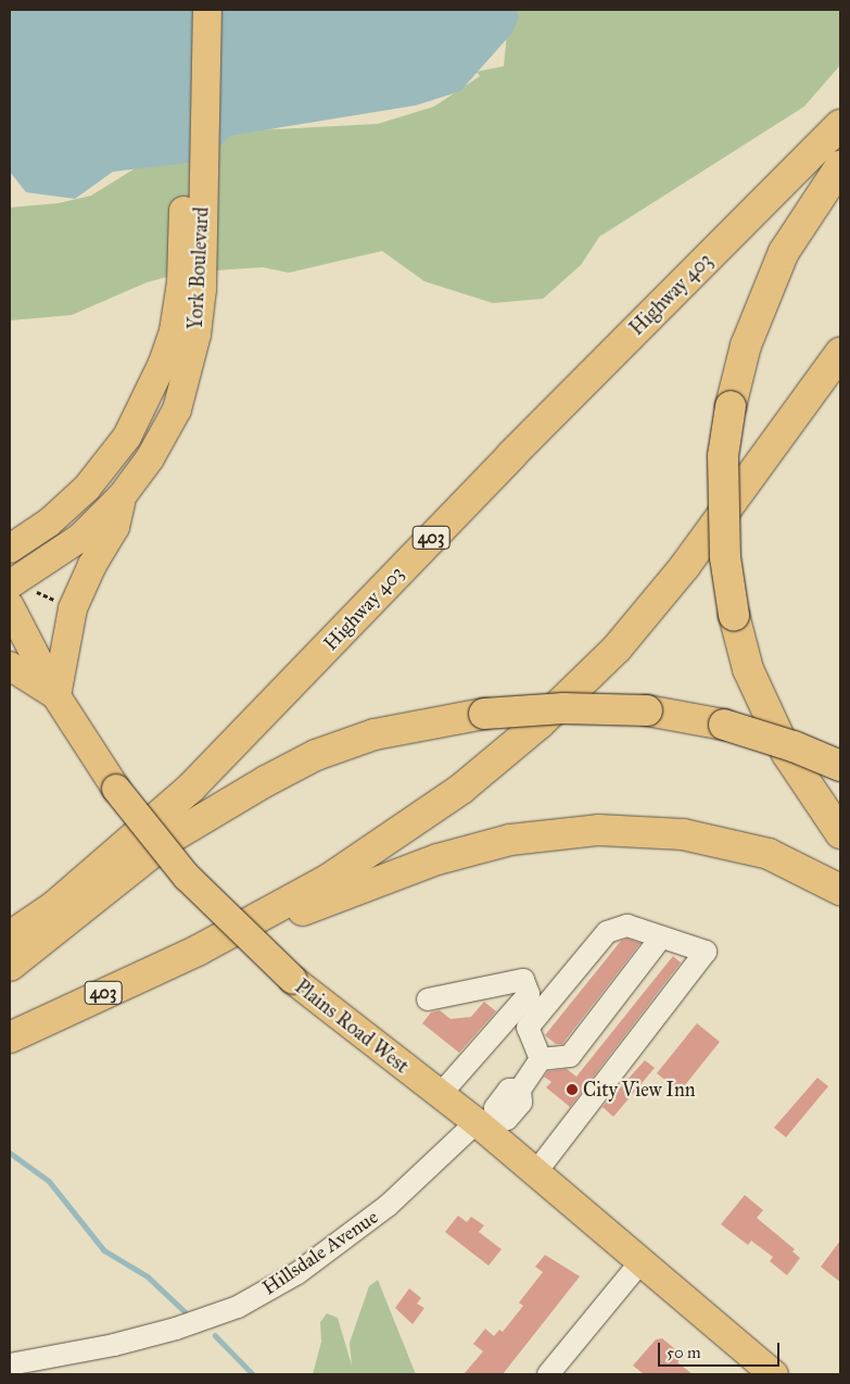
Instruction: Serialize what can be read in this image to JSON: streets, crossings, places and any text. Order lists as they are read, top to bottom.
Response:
{
  "streets": {
    "highway": ["Highway 403", "403"],
    "main road": ["York Boulevard", "Plains Road West"],
    "street": ["Hillsdale Avenue"]
  },
  "crossings": [
    ["Plains Road West", "Hillsdale Avenue"]
  ],
  "places": ["City View Inn"],
  "scale_bar": "50 m"
}
